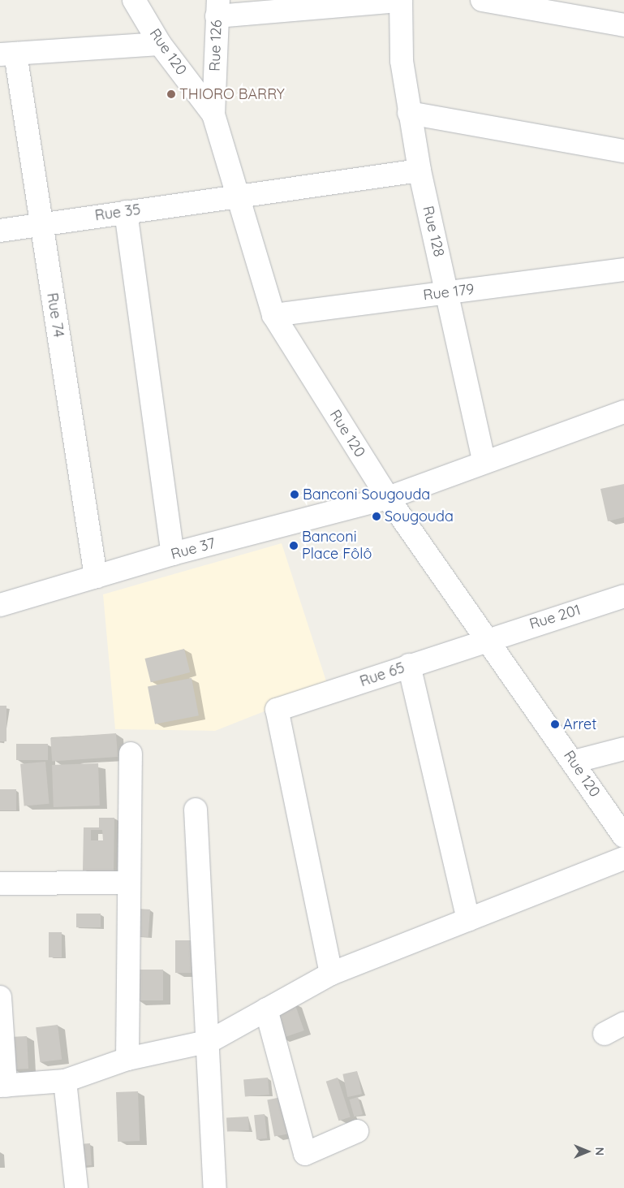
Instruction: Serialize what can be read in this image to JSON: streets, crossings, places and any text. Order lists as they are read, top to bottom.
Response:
{
  "streets": {
    "street": [
      "Rue 126",
      "Rue 120",
      "Rue 35",
      "Rue 128",
      "Rue 179",
      "Rue 74",
      "Rue 37",
      "Rue 201",
      "Rue 65"
    ]
  },
  "crossings": [
    ["Rue 126", "Rue 120"],
    ["Rue 120", "Rue 35"],
    ["Rue 120", "Rue 179"],
    ["Rue 120", "Rue 37"],
    ["Rue 120", "Rue 201"],
    ["Rue 120", "Rue 65"],
    ["Rue 35", "Rue 128"],
    ["Rue 35", "Rue 74"],
    ["Rue 128", "Rue 179"],
    ["Rue 128", "Rue 37"],
    ["Rue 74", "Rue 37"],
    ["Rue 201", "Rue 65"]
  ],
  "places": [
    "THIORO BARRY",
    "Banconi Sougouda",
    "Sougouda",
    "Banconi Place Fôlô",
    "Arret"
  ],
  "north": "right"
}
